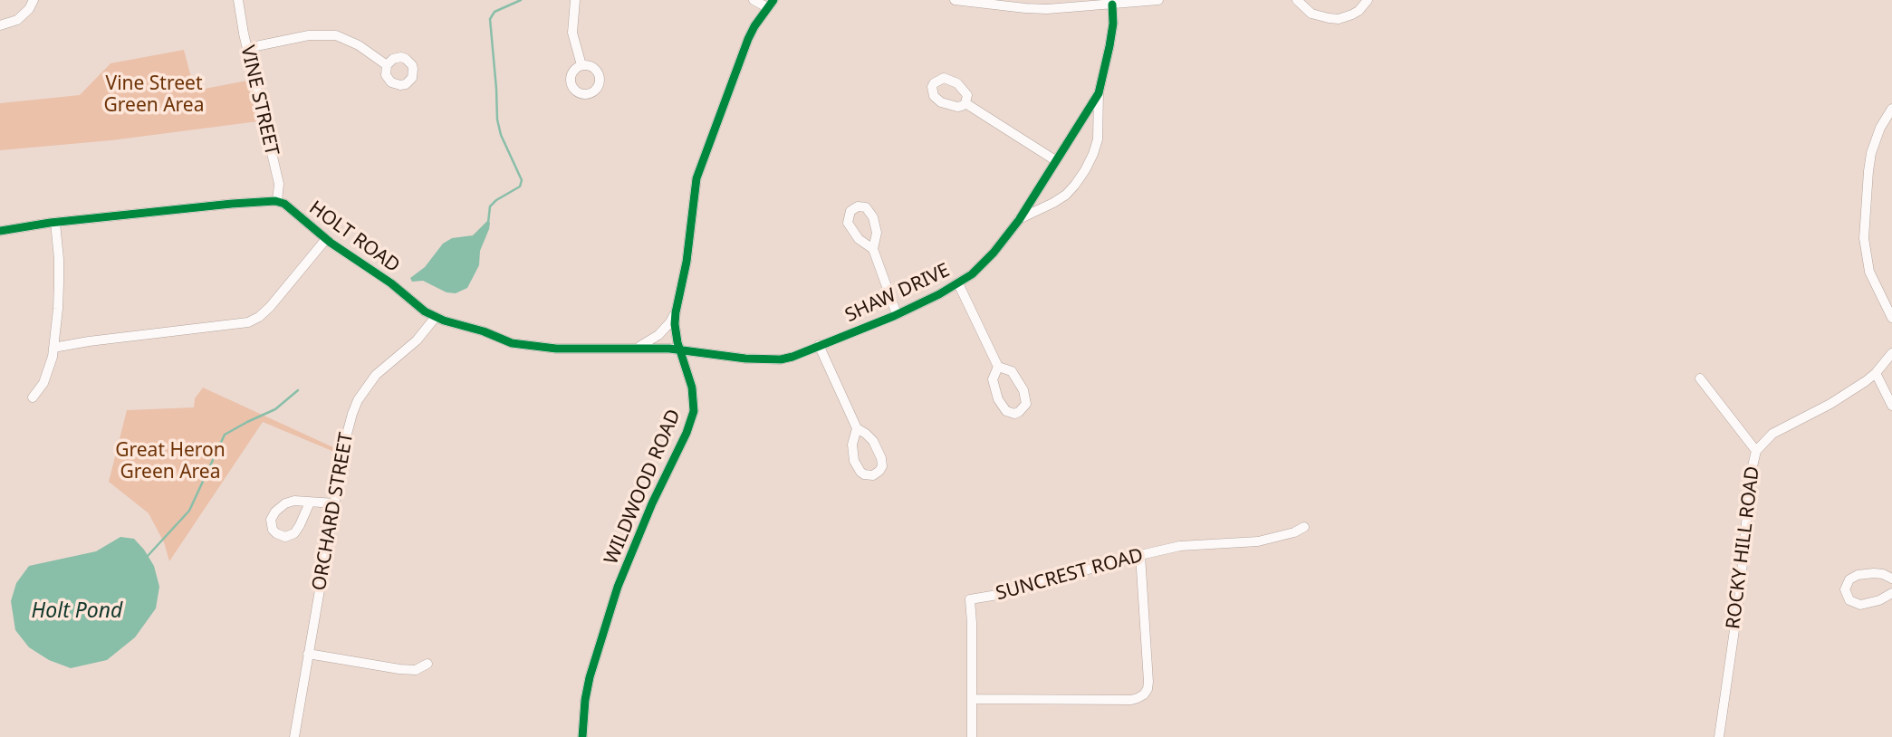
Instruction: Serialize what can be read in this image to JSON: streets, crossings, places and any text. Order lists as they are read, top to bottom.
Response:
{
  "streets": {
    "street": [
      "VINE STREET",
      "HOLT ROAD",
      "SHAW DRIVE",
      "WILDWOOD ROAD",
      "ORCHARD STREET",
      "ROCKY HILL ROAD",
      "SUNCREST ROAD"
    ]
  },
  "crossings": [
    ["VINE STREET", "HOLT ROAD"],
    ["HOLT ROAD", "SHAW DRIVE"],
    ["HOLT ROAD", "WILDWOOD ROAD"],
    ["HOLT ROAD", "ORCHARD STREET"],
    ["SHAW DRIVE", "WILDWOOD ROAD"]
  ],
  "water": ["Holt Pond"],
  "parks": ["Vine Street Green Area", "Great Heron Green Area"]
}
